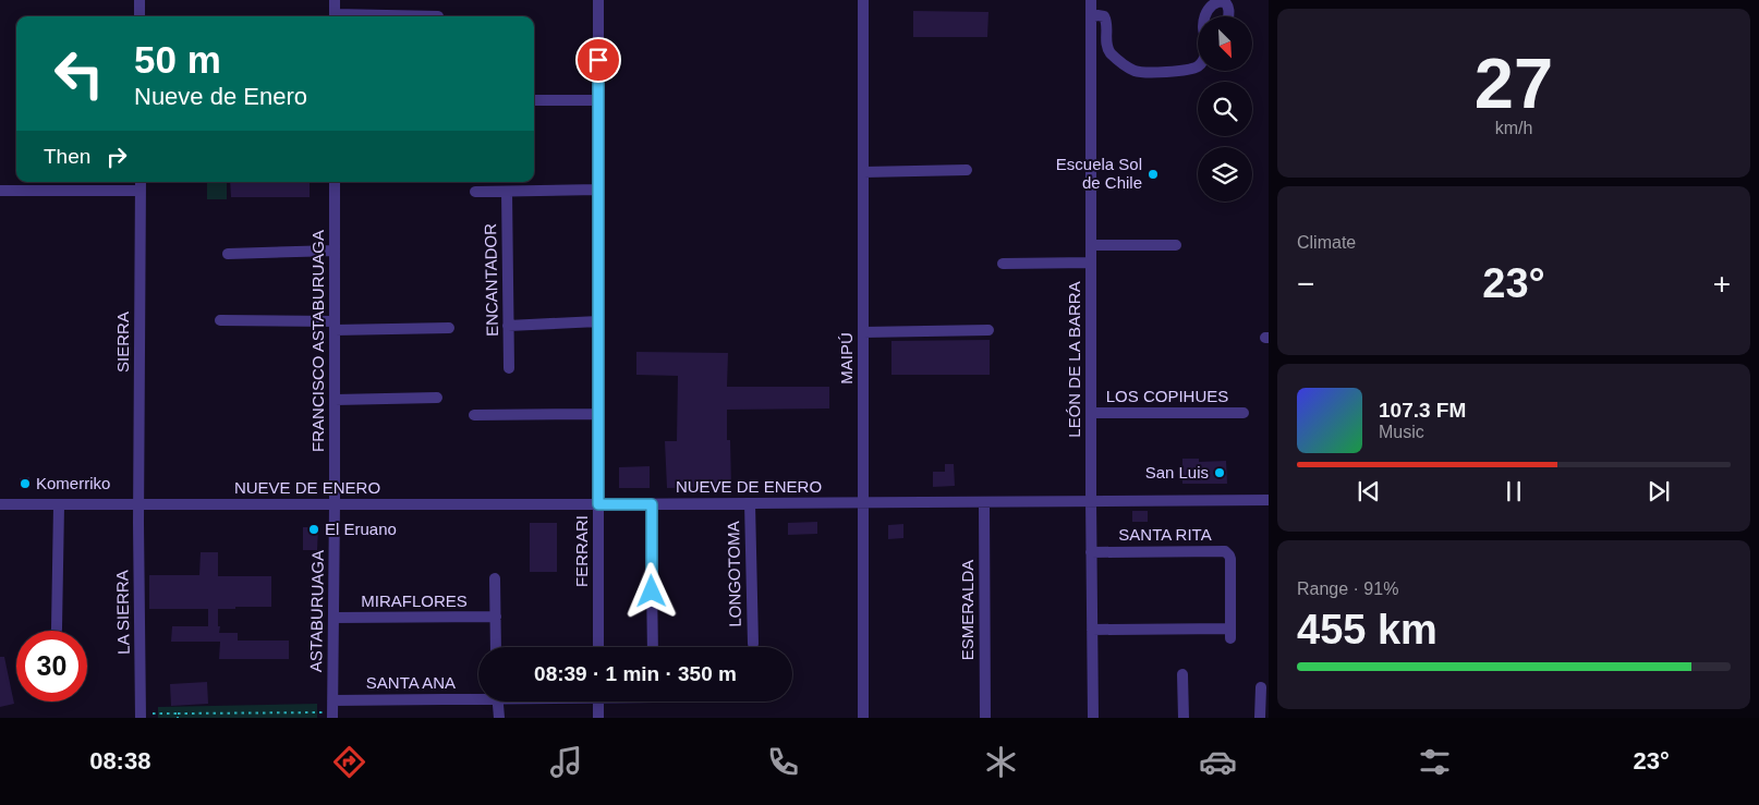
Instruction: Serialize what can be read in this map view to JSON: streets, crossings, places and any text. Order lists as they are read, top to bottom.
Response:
{
  "streets": {
    "street": [
      "ENCANTADOR",
      "FRANCISCO ASTABURUAGA",
      "SIERRA",
      "MAIPÚ",
      "LEÓN DE LA BARRA",
      "LOS COPIHUES",
      "NUEVE DE ENERO",
      "SANTA RITA",
      "FERRARI",
      "LONGOTOMA",
      "MIRAFLORES",
      "ESMERALDA",
      "ASTABURUAGA",
      "LA SIERRA",
      "SANTA ANA"
    ]
  },
  "crossings": [
    ["FRANCISCO ASTABURUAGA", "NUEVE DE ENERO"],
    ["FRANCISCO ASTABURUAGA", "ASTABURUAGA"],
    ["SIERRA", "NUEVE DE ENERO"],
    ["SIERRA", "LA SIERRA"],
    ["MAIPÚ", "NUEVE DE ENERO"],
    ["LEÓN DE LA BARRA", "LOS COPIHUES"],
    ["LEÓN DE LA BARRA", "NUEVE DE ENERO"],
    ["LEÓN DE LA BARRA", "SANTA RITA"],
    ["NUEVE DE ENERO", "FERRARI"],
    ["NUEVE DE ENERO", "LONGOTOMA"],
    ["NUEVE DE ENERO", "ESMERALDA"],
    ["NUEVE DE ENERO", "ASTABURUAGA"],
    ["NUEVE DE ENERO", "LA SIERRA"],
    ["MIRAFLORES", "ASTABURUAGA"],
    ["ASTABURUAGA", "SANTA ANA"]
  ],
  "places": [
    "Escuela Sol de Chile",
    "San Luis",
    "Komerriko",
    "El Eruano"
  ],
  "north": "bottom right",
  "page": {
    "tile": [
      ["27", "km/h"],
      "Climate",
      ["Range · 91%", "455 km"]
    ],
    "turn": ["50 m", "Nueve de Enero"],
    "then": "Then",
    "heat": ["−", "23°", "+"],
    "song": ["107.3 FM", "Music"],
    "limit": "30",
    "trip": "08:39 · 1 min · 350 m",
    "tabs": ["08:38", "23°"]
  }
}
